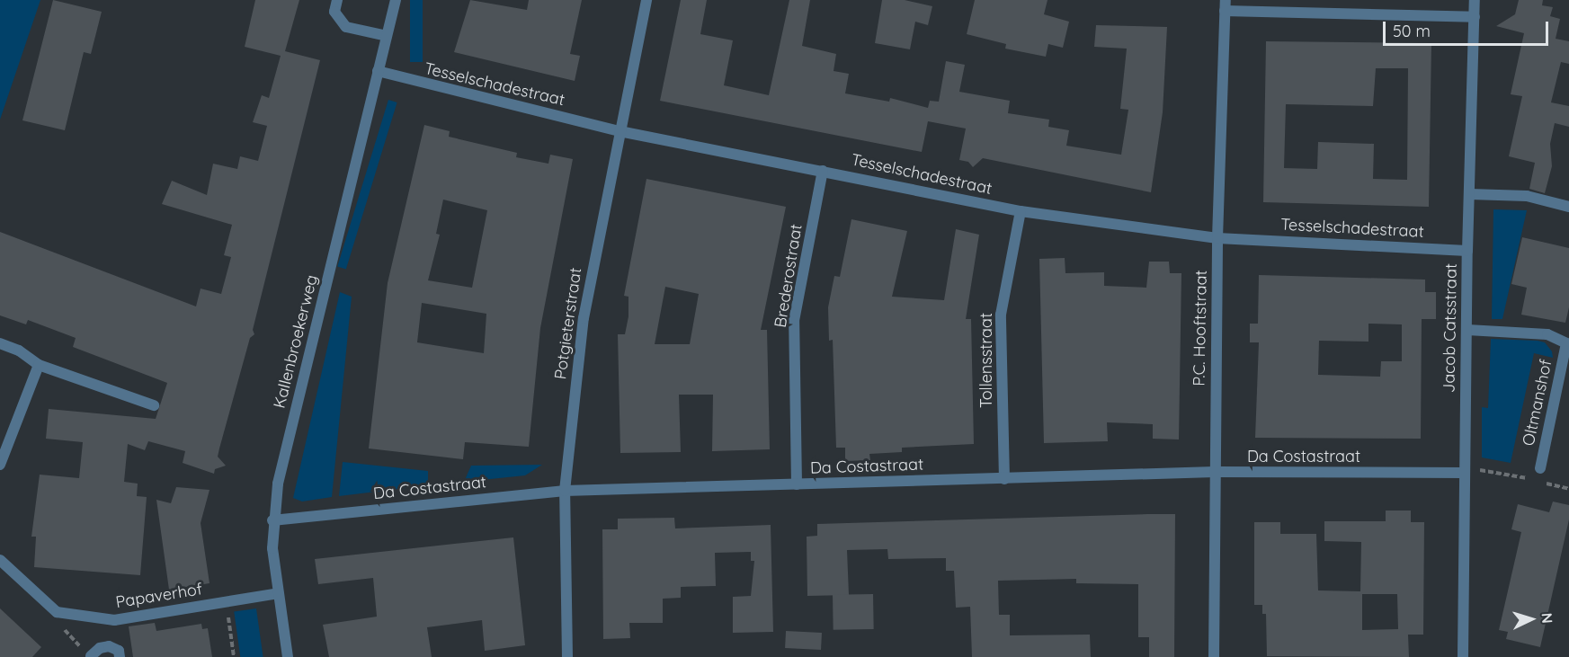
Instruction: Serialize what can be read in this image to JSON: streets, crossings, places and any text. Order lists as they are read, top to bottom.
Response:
{
  "streets": {
    "street": [
      "Tesselschadestraat",
      "Brederostraat",
      "Potgieterstraat",
      "P.C. Hooftstraat",
      "Jacob Catsstraat",
      "Kallenbroekerweg",
      "Tollensstraat",
      "Oltmanshof",
      "Da Costastraat",
      "Papaverhof"
    ]
  },
  "crossings": [
    ["Tesselschadestraat", "Brederostraat"],
    ["Tesselschadestraat", "Potgieterstraat"],
    ["Tesselschadestraat", "P.C. Hooftstraat"],
    ["Tesselschadestraat", "Jacob Catsstraat"],
    ["Tesselschadestraat", "Kallenbroekerweg"],
    ["Tesselschadestraat", "Tollensstraat"],
    ["Brederostraat", "Da Costastraat"],
    ["Potgieterstraat", "Da Costastraat"],
    ["P.C. Hooftstraat", "Da Costastraat"],
    ["Jacob Catsstraat", "Oltmanshof"],
    ["Jacob Catsstraat", "Da Costastraat"],
    ["Kallenbroekerweg", "Da Costastraat"],
    ["Kallenbroekerweg", "Papaverhof"],
    ["Tollensstraat", "Da Costastraat"]
  ],
  "scale_bar": "50 m",
  "north": "right"
}
